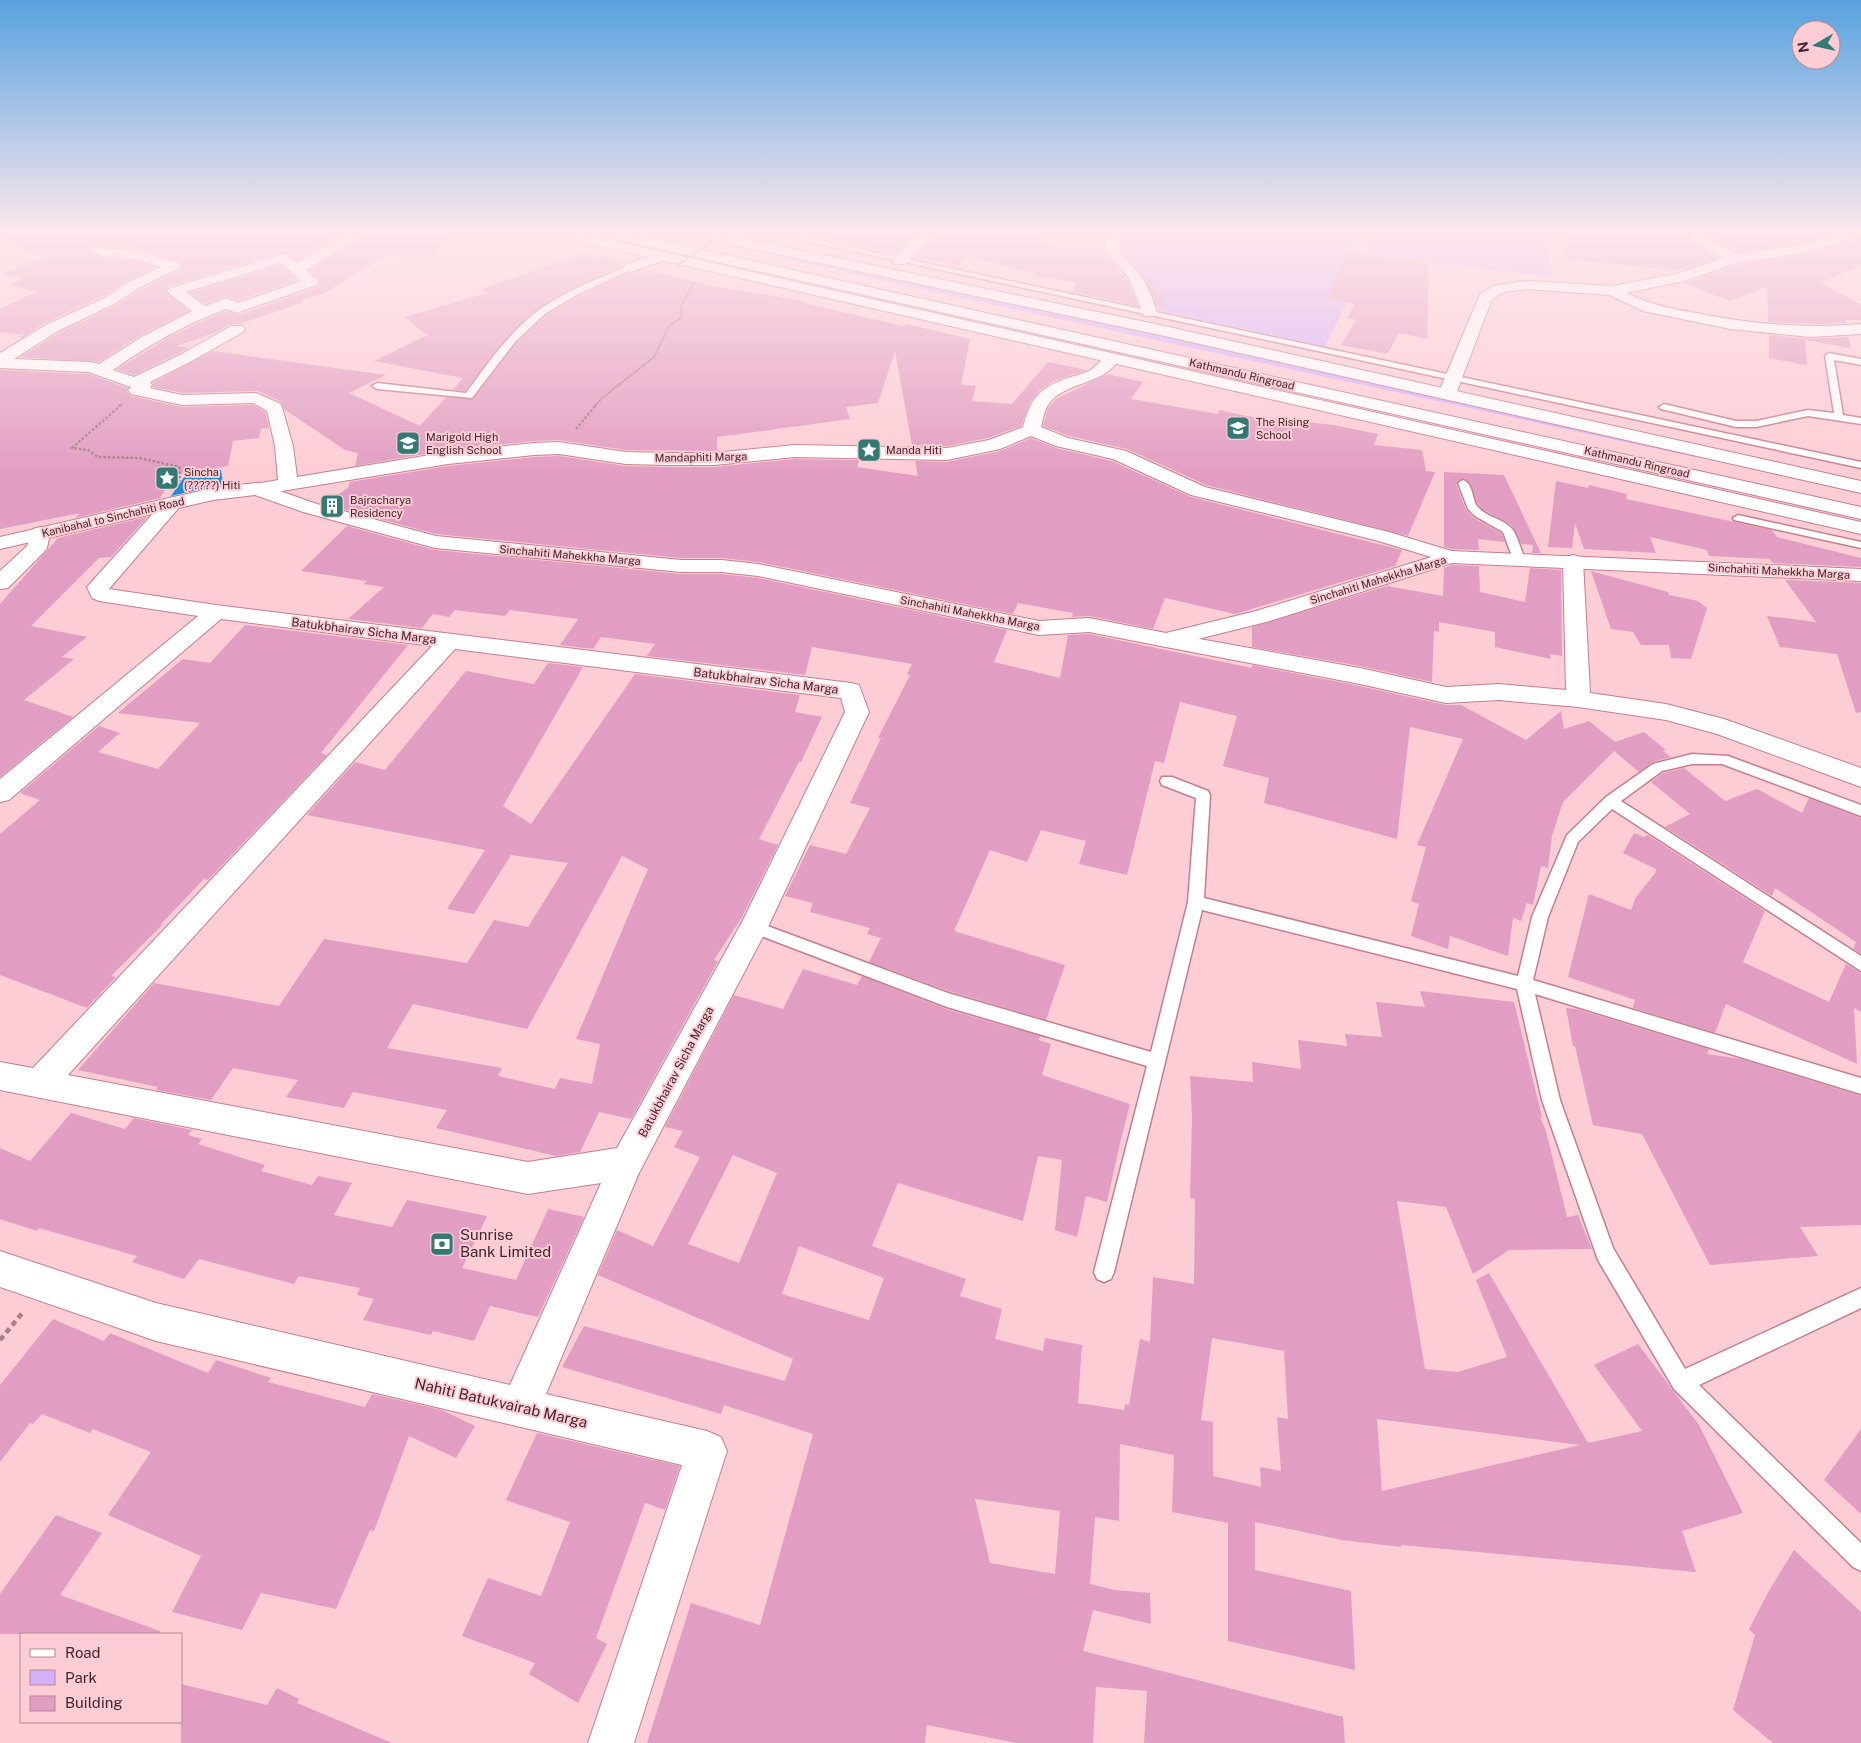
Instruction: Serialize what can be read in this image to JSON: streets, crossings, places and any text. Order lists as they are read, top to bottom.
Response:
{
  "streets": {
    "main road": [
      "Kathmandu Ringroad",
      "Mandaphiti Marga",
      "Kanibahal to Sinchahiti Road",
      "Sinchahiti Mahekkha Marga",
      "Batukbhairav Sicha Marga",
      "Nahiti Batukvairab Marga"
    ]
  },
  "crossings": [
    ["Mandaphiti Marga", "Kanibahal to Sinchahiti Road"],
    ["Mandaphiti Marga", "Sinchahiti Mahekkha Marga"],
    ["Kanibahal to Sinchahiti Road", "Sinchahiti Mahekkha Marga"],
    ["Kanibahal to Sinchahiti Road", "Batukbhairav Sicha Marga"],
    ["Batukbhairav Sicha Marga", "Nahiti Batukvairab Marga"]
  ],
  "places": {
    "school or university": ["The Rising School", "Marigold High English School"],
    "place": ["Manda Hiti", "Sincha (?????) Hiti"],
    "building": ["Bajracharya Residency"],
    "bank": ["Sunrise Bank Limited"]
  },
  "legend": ["Road", "Park", "Building"],
  "north": "left"
}
